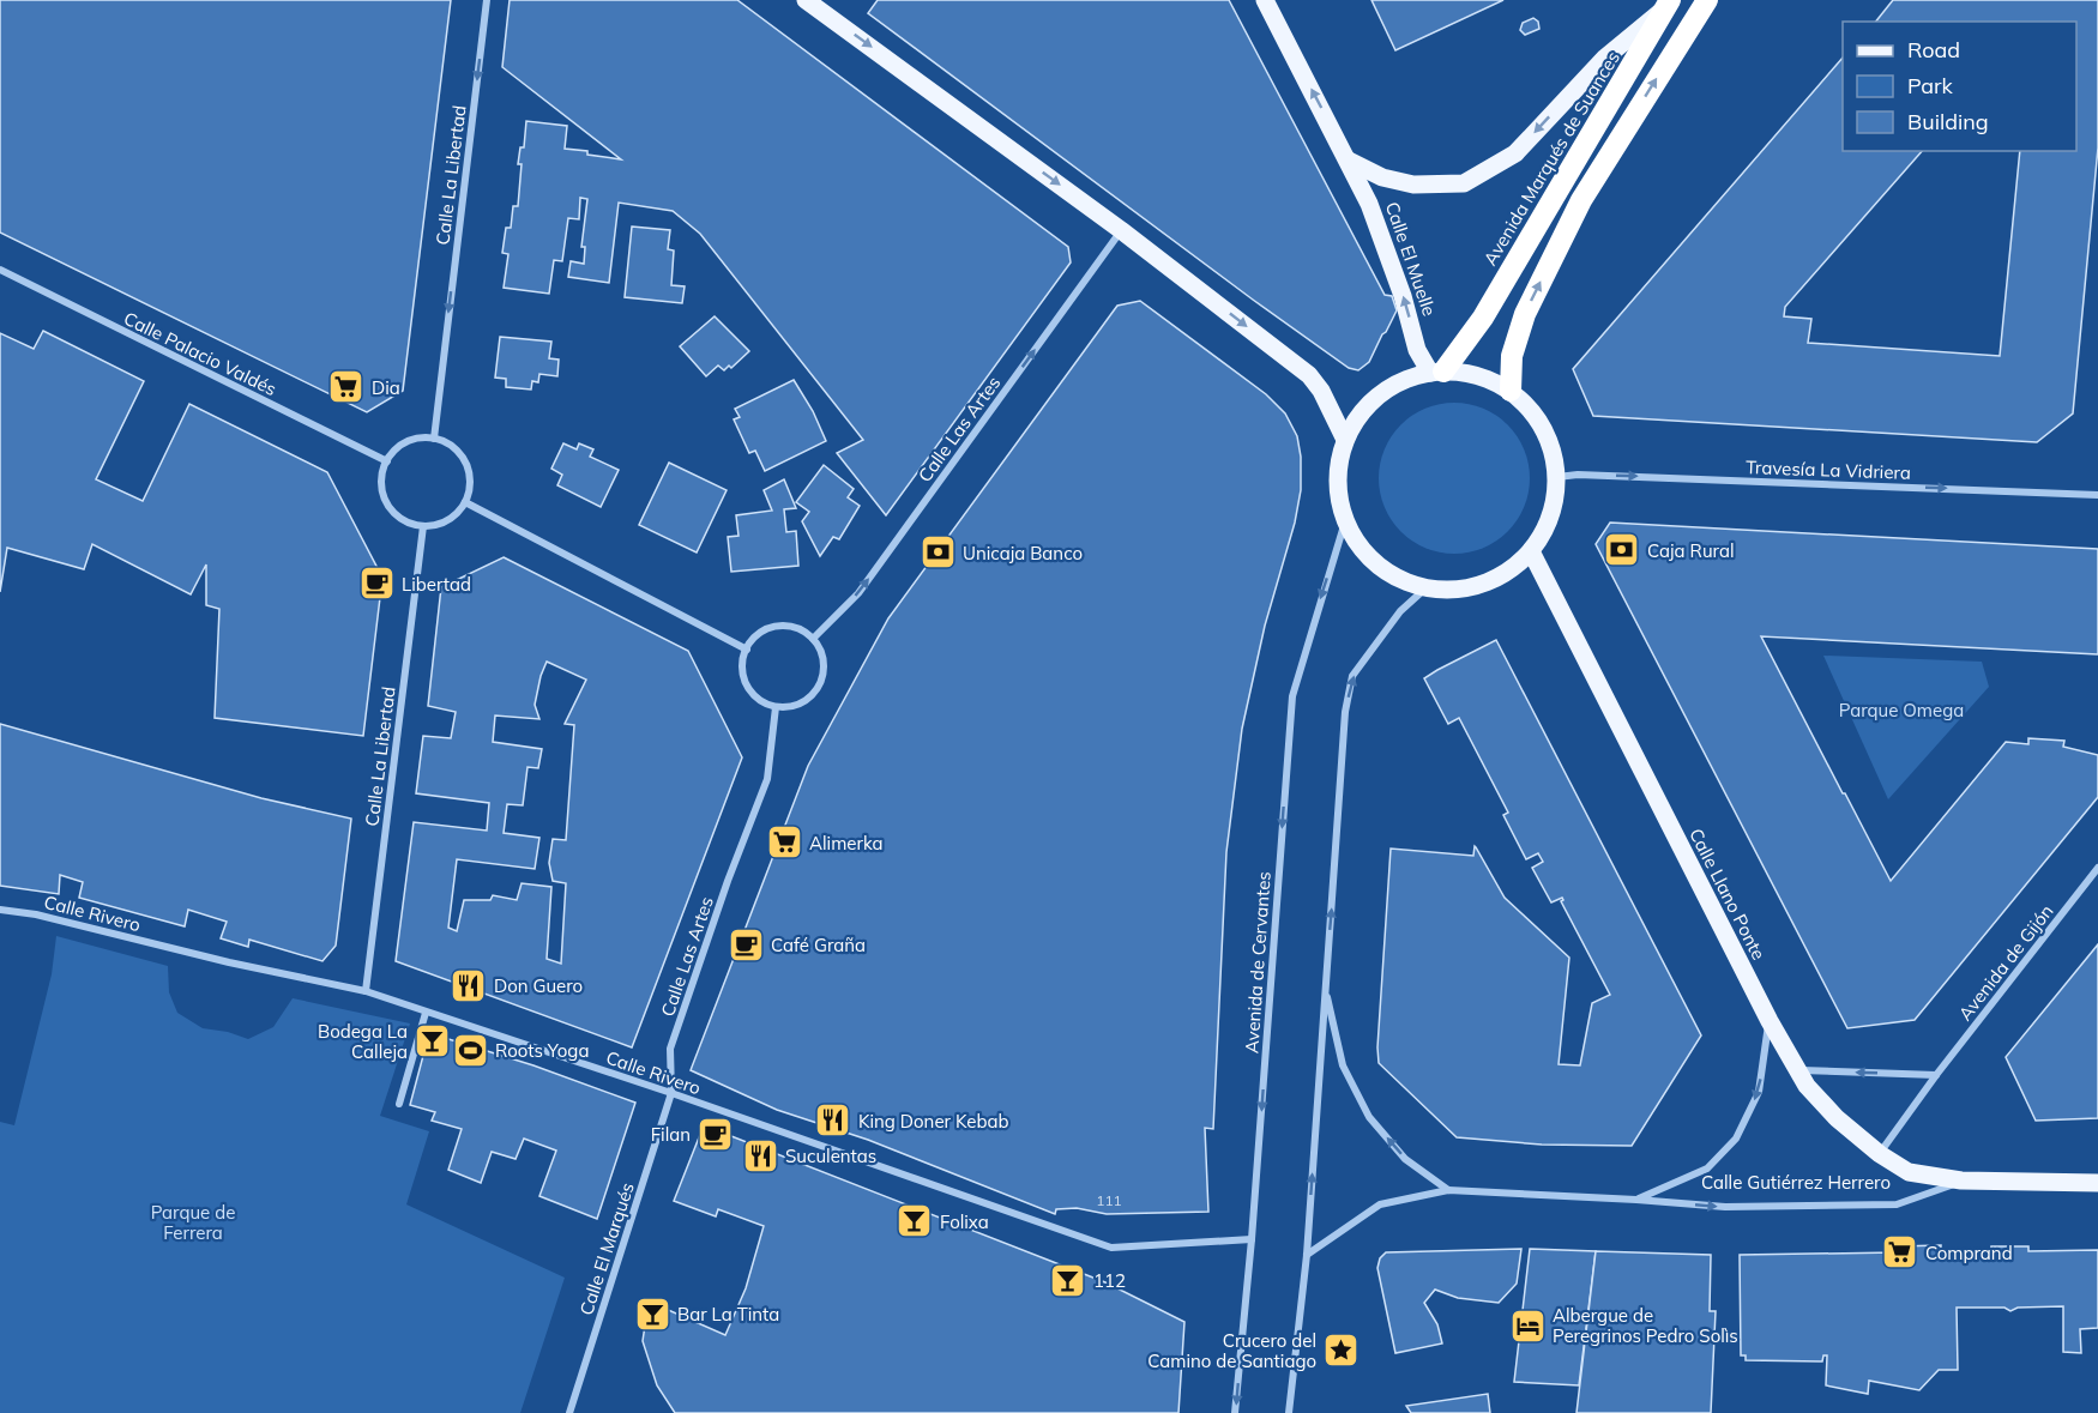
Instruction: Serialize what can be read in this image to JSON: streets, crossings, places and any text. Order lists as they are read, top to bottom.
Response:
{
  "streets": {
    "highway": ["Avenida Marqués de Suances"],
    "main road": ["Calle El Muelle", "Calle Llano Ponte", "Calle Gutiérrez Herrero"],
    "street": [
      "Calle La Libertad",
      "Calle Palacio Valdés",
      "Calle Las Artes",
      "Travesía La Vidriera",
      "Calle Rivero",
      "Avenida de Cervantes",
      "Avenida de Gijón",
      "Calle El Marqués"
    ]
  },
  "crossings": [
    ["Avenida Marqués de Suances", "Calle El Muelle"],
    ["Avenida Marqués de Suances", "Travesía La Vidriera"],
    ["Avenida Marqués de Suances", "Calle Llano Ponte"],
    ["Avenida Marqués de Suances", "Avenida de Cervantes"],
    ["Calle La Libertad", "Calle Palacio Valdés"],
    ["Calle La Libertad", "Calle Rivero"],
    ["Calle El Muelle", "Travesía La Vidriera"],
    ["Calle El Muelle", "Calle Llano Ponte"],
    ["Calle El Muelle", "Avenida de Cervantes"],
    ["Calle Las Artes", "Calle Rivero"],
    ["Calle Las Artes", "Calle El Marqués"],
    ["Travesía La Vidriera", "Calle Llano Ponte"],
    ["Travesía La Vidriera", "Avenida de Cervantes"],
    ["Calle Llano Ponte", "Avenida de Cervantes"],
    ["Calle Llano Ponte", "Avenida de Gijón"],
    ["Calle Llano Ponte", "Calle Gutiérrez Herrero"],
    ["Calle Rivero", "Avenida de Cervantes"],
    ["Calle Rivero", "Calle El Marqués"]
  ],
  "one_way": [
    "Calle La Libertad",
    "Calle Las Artes",
    "Travesía La Vidriera",
    "Calle Gutiérrez Herrero"
  ],
  "parks": ["Parque Omega", "Parque de Ferrera"],
  "places": {
    "supermarket": ["Dia", "Alimerka", "Comprand"],
    "bank": ["Caja Rural", "Unicaja Banco"],
    "cafe": ["Libertad", "Café Graña", "Filan"],
    "restaurant": ["Don Guero", "King Doner Kebab", "Suculentas"],
    "bar": [
      "Bodega La Calleja",
      "Folixa",
      "112",
      "Bar La Tinta"
    ],
    "sports": ["Roots Yoga"],
    "hotel": ["Albergue de Peregrinos Pedro Solìs"],
    "place": ["Crucero del Camino de Santiago"]
  },
  "house_numbers": ["111"],
  "legend": ["Road", "Park", "Building"]
}
